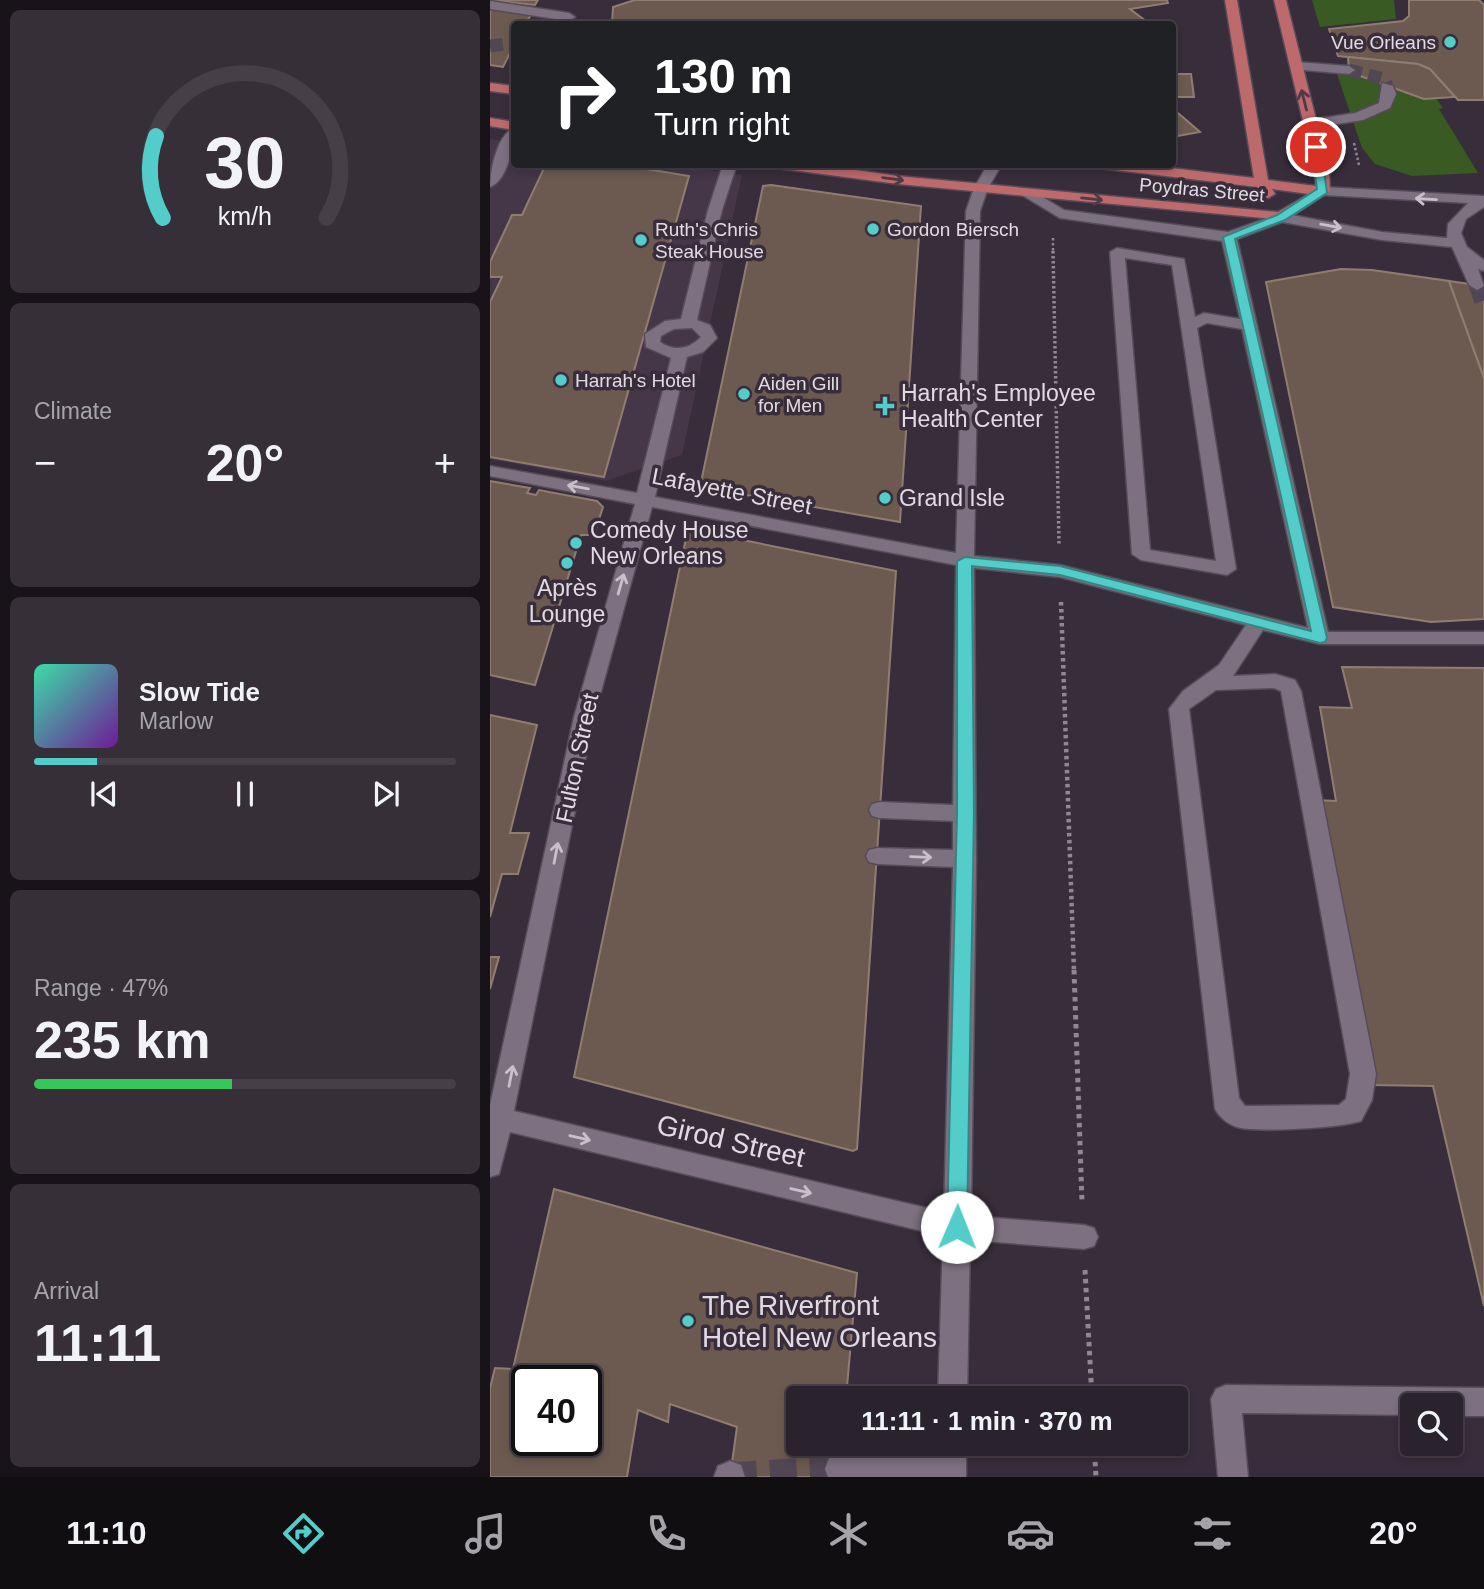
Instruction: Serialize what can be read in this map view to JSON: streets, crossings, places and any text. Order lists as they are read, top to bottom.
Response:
{
  "streets": {
    "main road": ["Poydras Street"],
    "street": ["Lafayette Street", "Fulton Street", "Girod Street"]
  },
  "crossings": [
    ["Lafayette Street", "Fulton Street"],
    ["Fulton Street", "Girod Street"]
  ],
  "one_way": ["Fulton Street", "Girod Street"],
  "places": {
    "other": [
      "Vue Orleans",
      "Gordon Biersch",
      "Ruth's Chris Steak House",
      "Harrah's Hotel",
      "Aiden Gill for Men",
      "Grand Isle",
      "Comedy House New Orleans",
      "Après Lounge",
      "The Riverfront Hotel New Orleans"
    ],
    "health": ["Harrah's Employee Health Center"]
  },
  "page": {
    "turn": ["130 m", "Turn right"],
    "tile": [
      "Climate",
      ["Range · 47%", "235 km"],
      ["Arrival", "11:11"]
    ],
    "heat": ["−", "20°", "+"],
    "song": ["Slow Tide", "Marlow"],
    "limit": "40",
    "trip": "11:11 · 1 min · 370 m",
    "tabs": ["11:10", "20°"],
    "gauge": ["30", "km/h"]
  }
}
